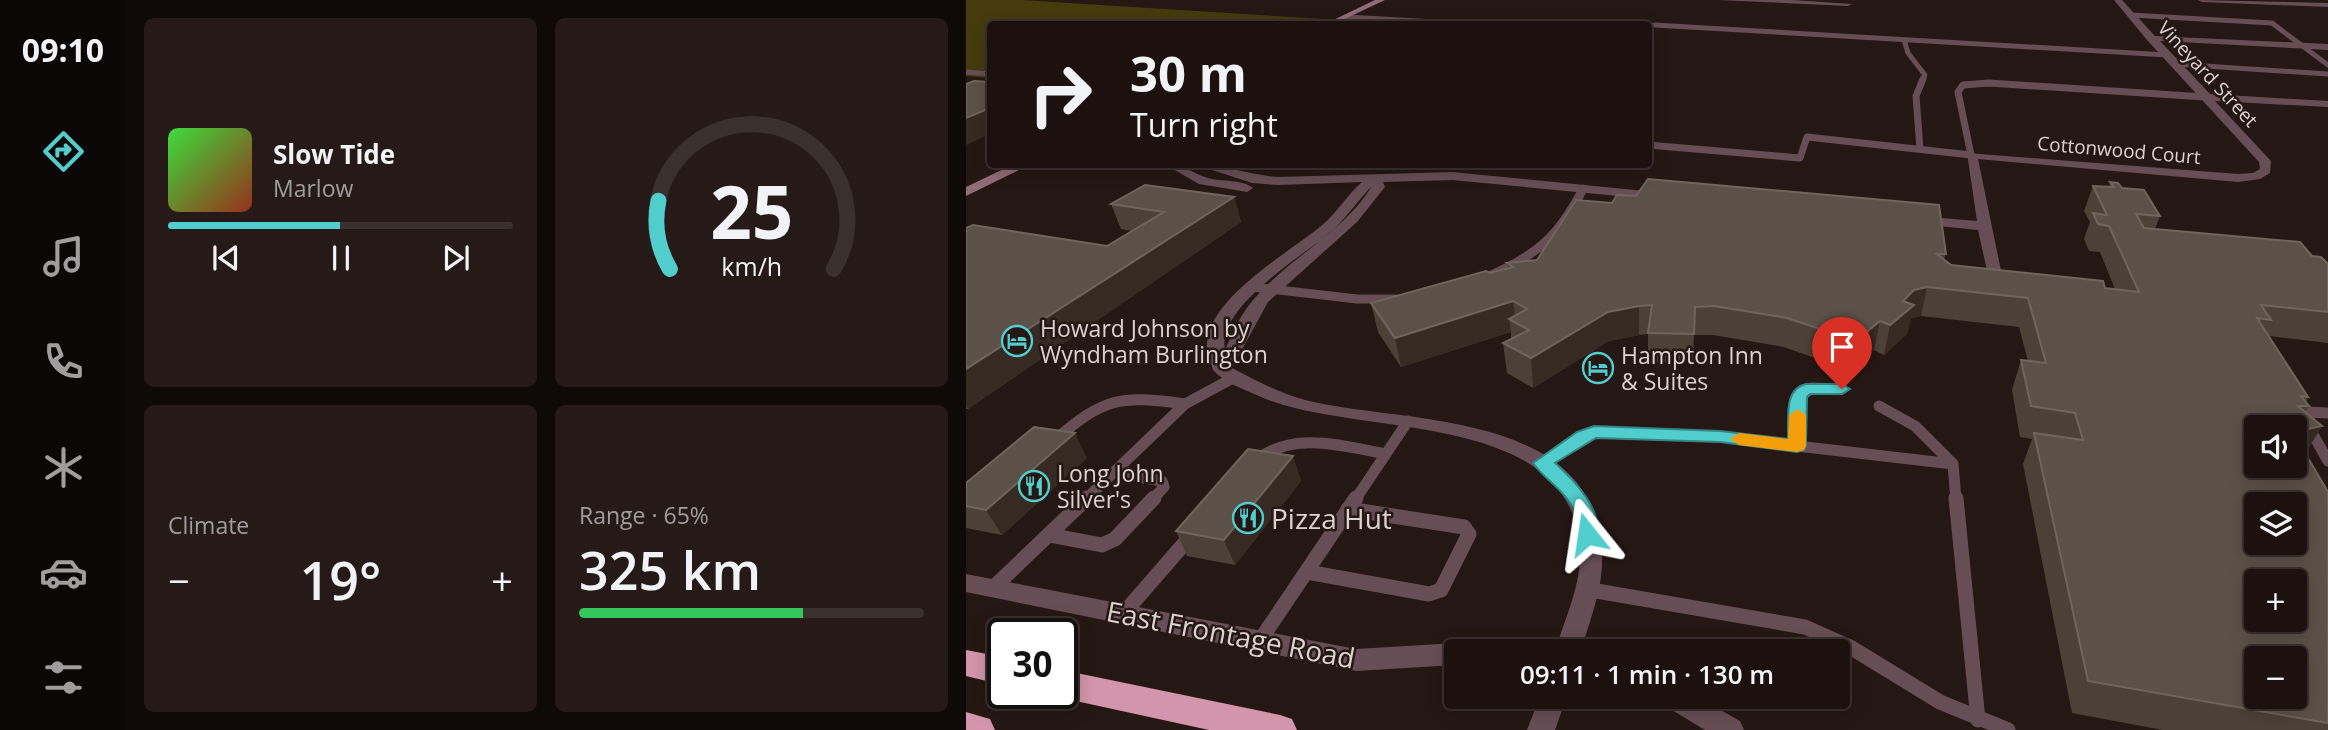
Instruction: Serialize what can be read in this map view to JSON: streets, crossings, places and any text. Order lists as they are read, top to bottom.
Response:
{
  "streets": {
    "street": ["Vineyard Street", "Cottonwood Court", "East Frontage Road"]
  },
  "crossings": [
    ["Vineyard Street", "Cottonwood Court"]
  ],
  "places": {
    "hotel": ["Howard Johnson by Wyndham Burlington", "Hampton Inn & Suites"],
    "restaurant": ["Long John Silver's", "Pizza Hut"]
  },
  "page": {
    "tabs": "09:10",
    "turn": ["30 m", "Turn right"],
    "song": ["Slow Tide", "Marlow"],
    "tile": [
      "Climate",
      ["Range · 65%", "325 km"]
    ],
    "map_buttons": ["+", "−"],
    "heat": ["−", "19°", "+"],
    "limit": "30",
    "trip": "09:11 · 1 min · 130 m",
    "gauge": ["25", "km/h"]
  }
}
